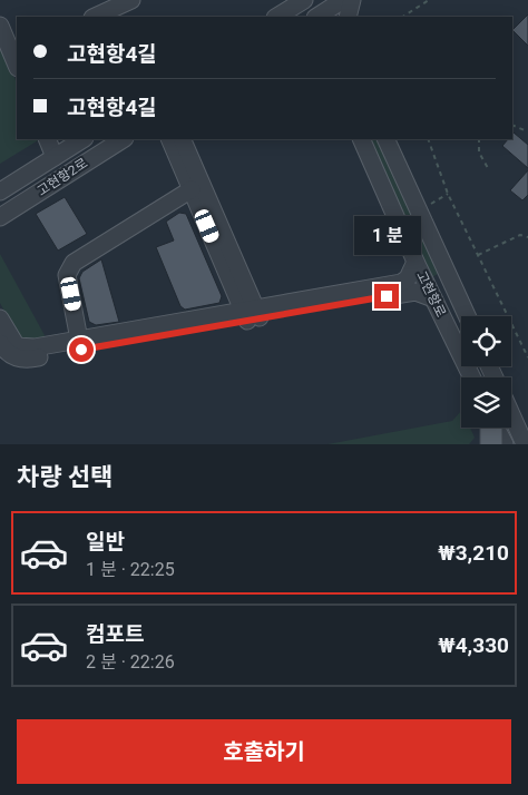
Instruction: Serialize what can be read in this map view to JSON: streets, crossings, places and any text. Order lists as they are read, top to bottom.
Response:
{
  "streets": {
    "street": ["고현항2로", "고현항로"]
  },
  "page": {
    "banner": ["고현항4길", "고현항4길"],
    "bubble": "1 분",
    "heading": "차량 선택",
    "list": [
      {
        "name": "일반",
        "note": "1 분 · 22:25",
        "value": "₩3,210"
      },
      {
        "name": "컴포트",
        "note": "2 분 · 22:26",
        "value": "₩4,330"
      }
    ],
    "buttons": "호출하기"
  }
}
